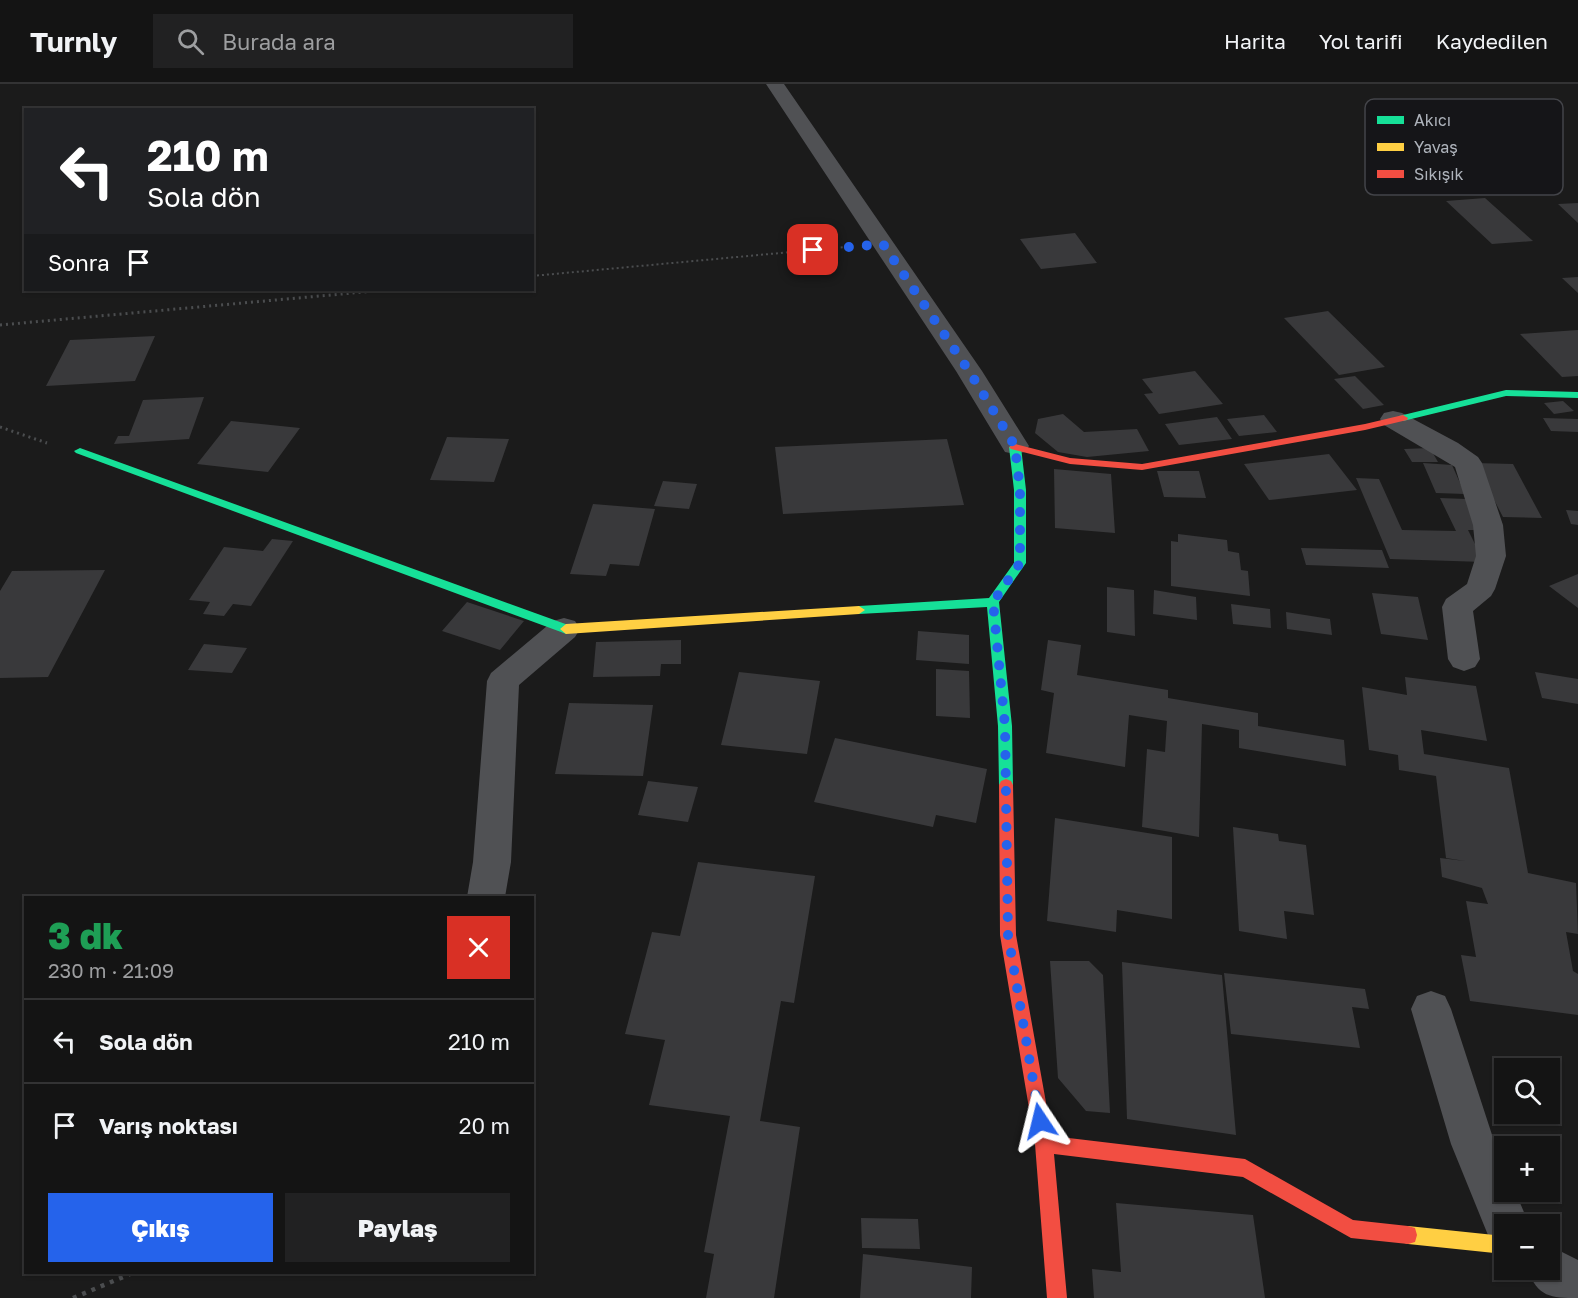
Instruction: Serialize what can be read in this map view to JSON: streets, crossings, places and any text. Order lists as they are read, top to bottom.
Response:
{
  "legend": ["Akıcı", "Yavaş", "Sıkışık"],
  "page": {
    "header": "Turnly",
    "search": "Burada ara",
    "nav": ["Harita", "Yol tarifi", "Kaydedilen"],
    "turn": ["210 m", "Sola dön"],
    "then": "Sonra",
    "heading": ["3 dk", "230 m · 21:09"],
    "list": [
      {
        "name": "Sola dön",
        "value": "210 m"
      },
      {
        "name": "Varış noktası",
        "value": "20 m"
      }
    ],
    "map_buttons": ["+", "−"],
    "buttons": ["Çıkış", "Paylaş"]
  }
}
